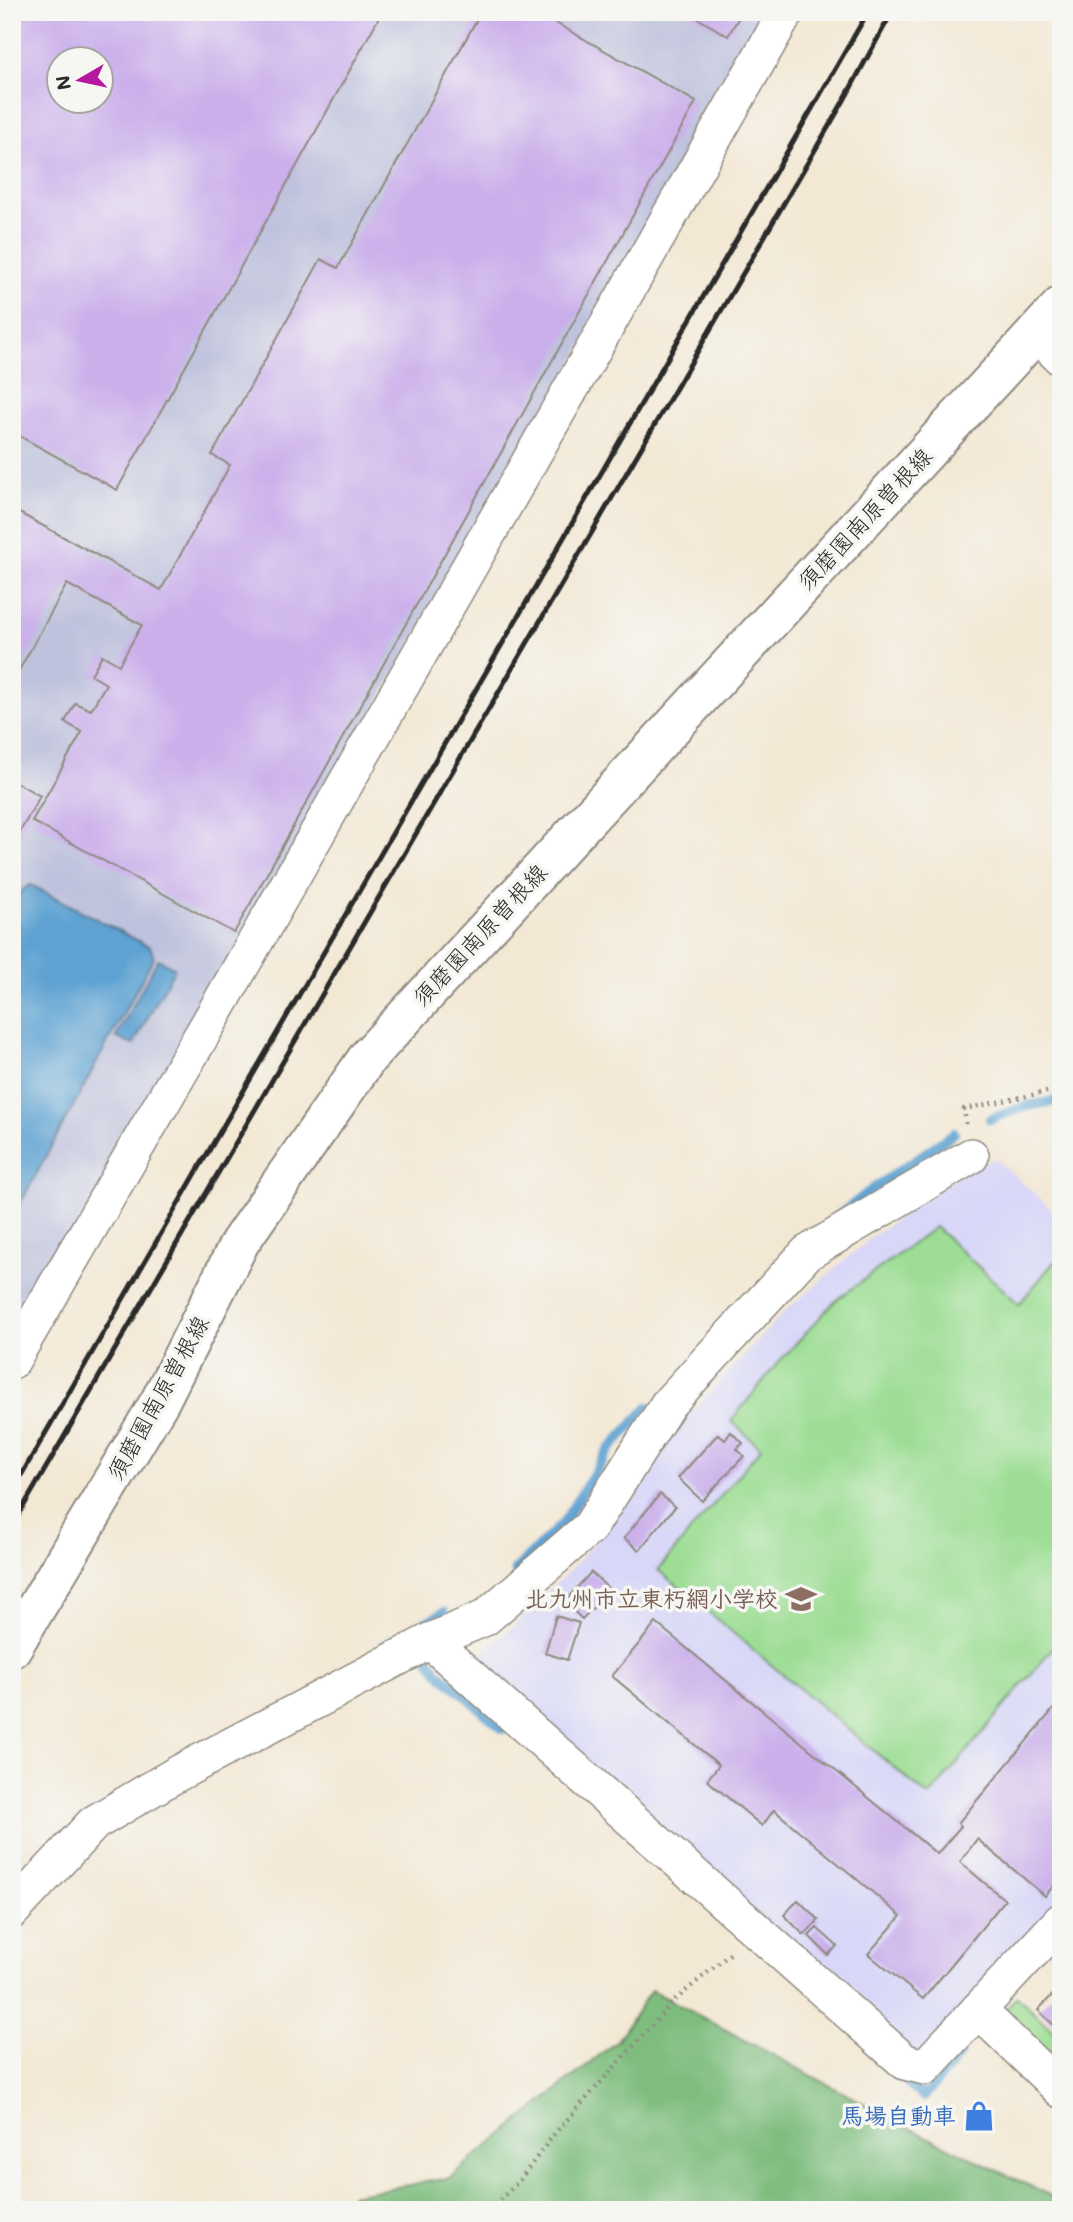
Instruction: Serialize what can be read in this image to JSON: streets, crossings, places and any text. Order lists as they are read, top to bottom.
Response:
{
  "streets": {
    "main road": ["須磨園南原曽根線"]
  },
  "places": {
    "school or university": ["北九州市立東朽網小学校"],
    "shop": ["馬場自動車"]
  },
  "north": "left"
}
